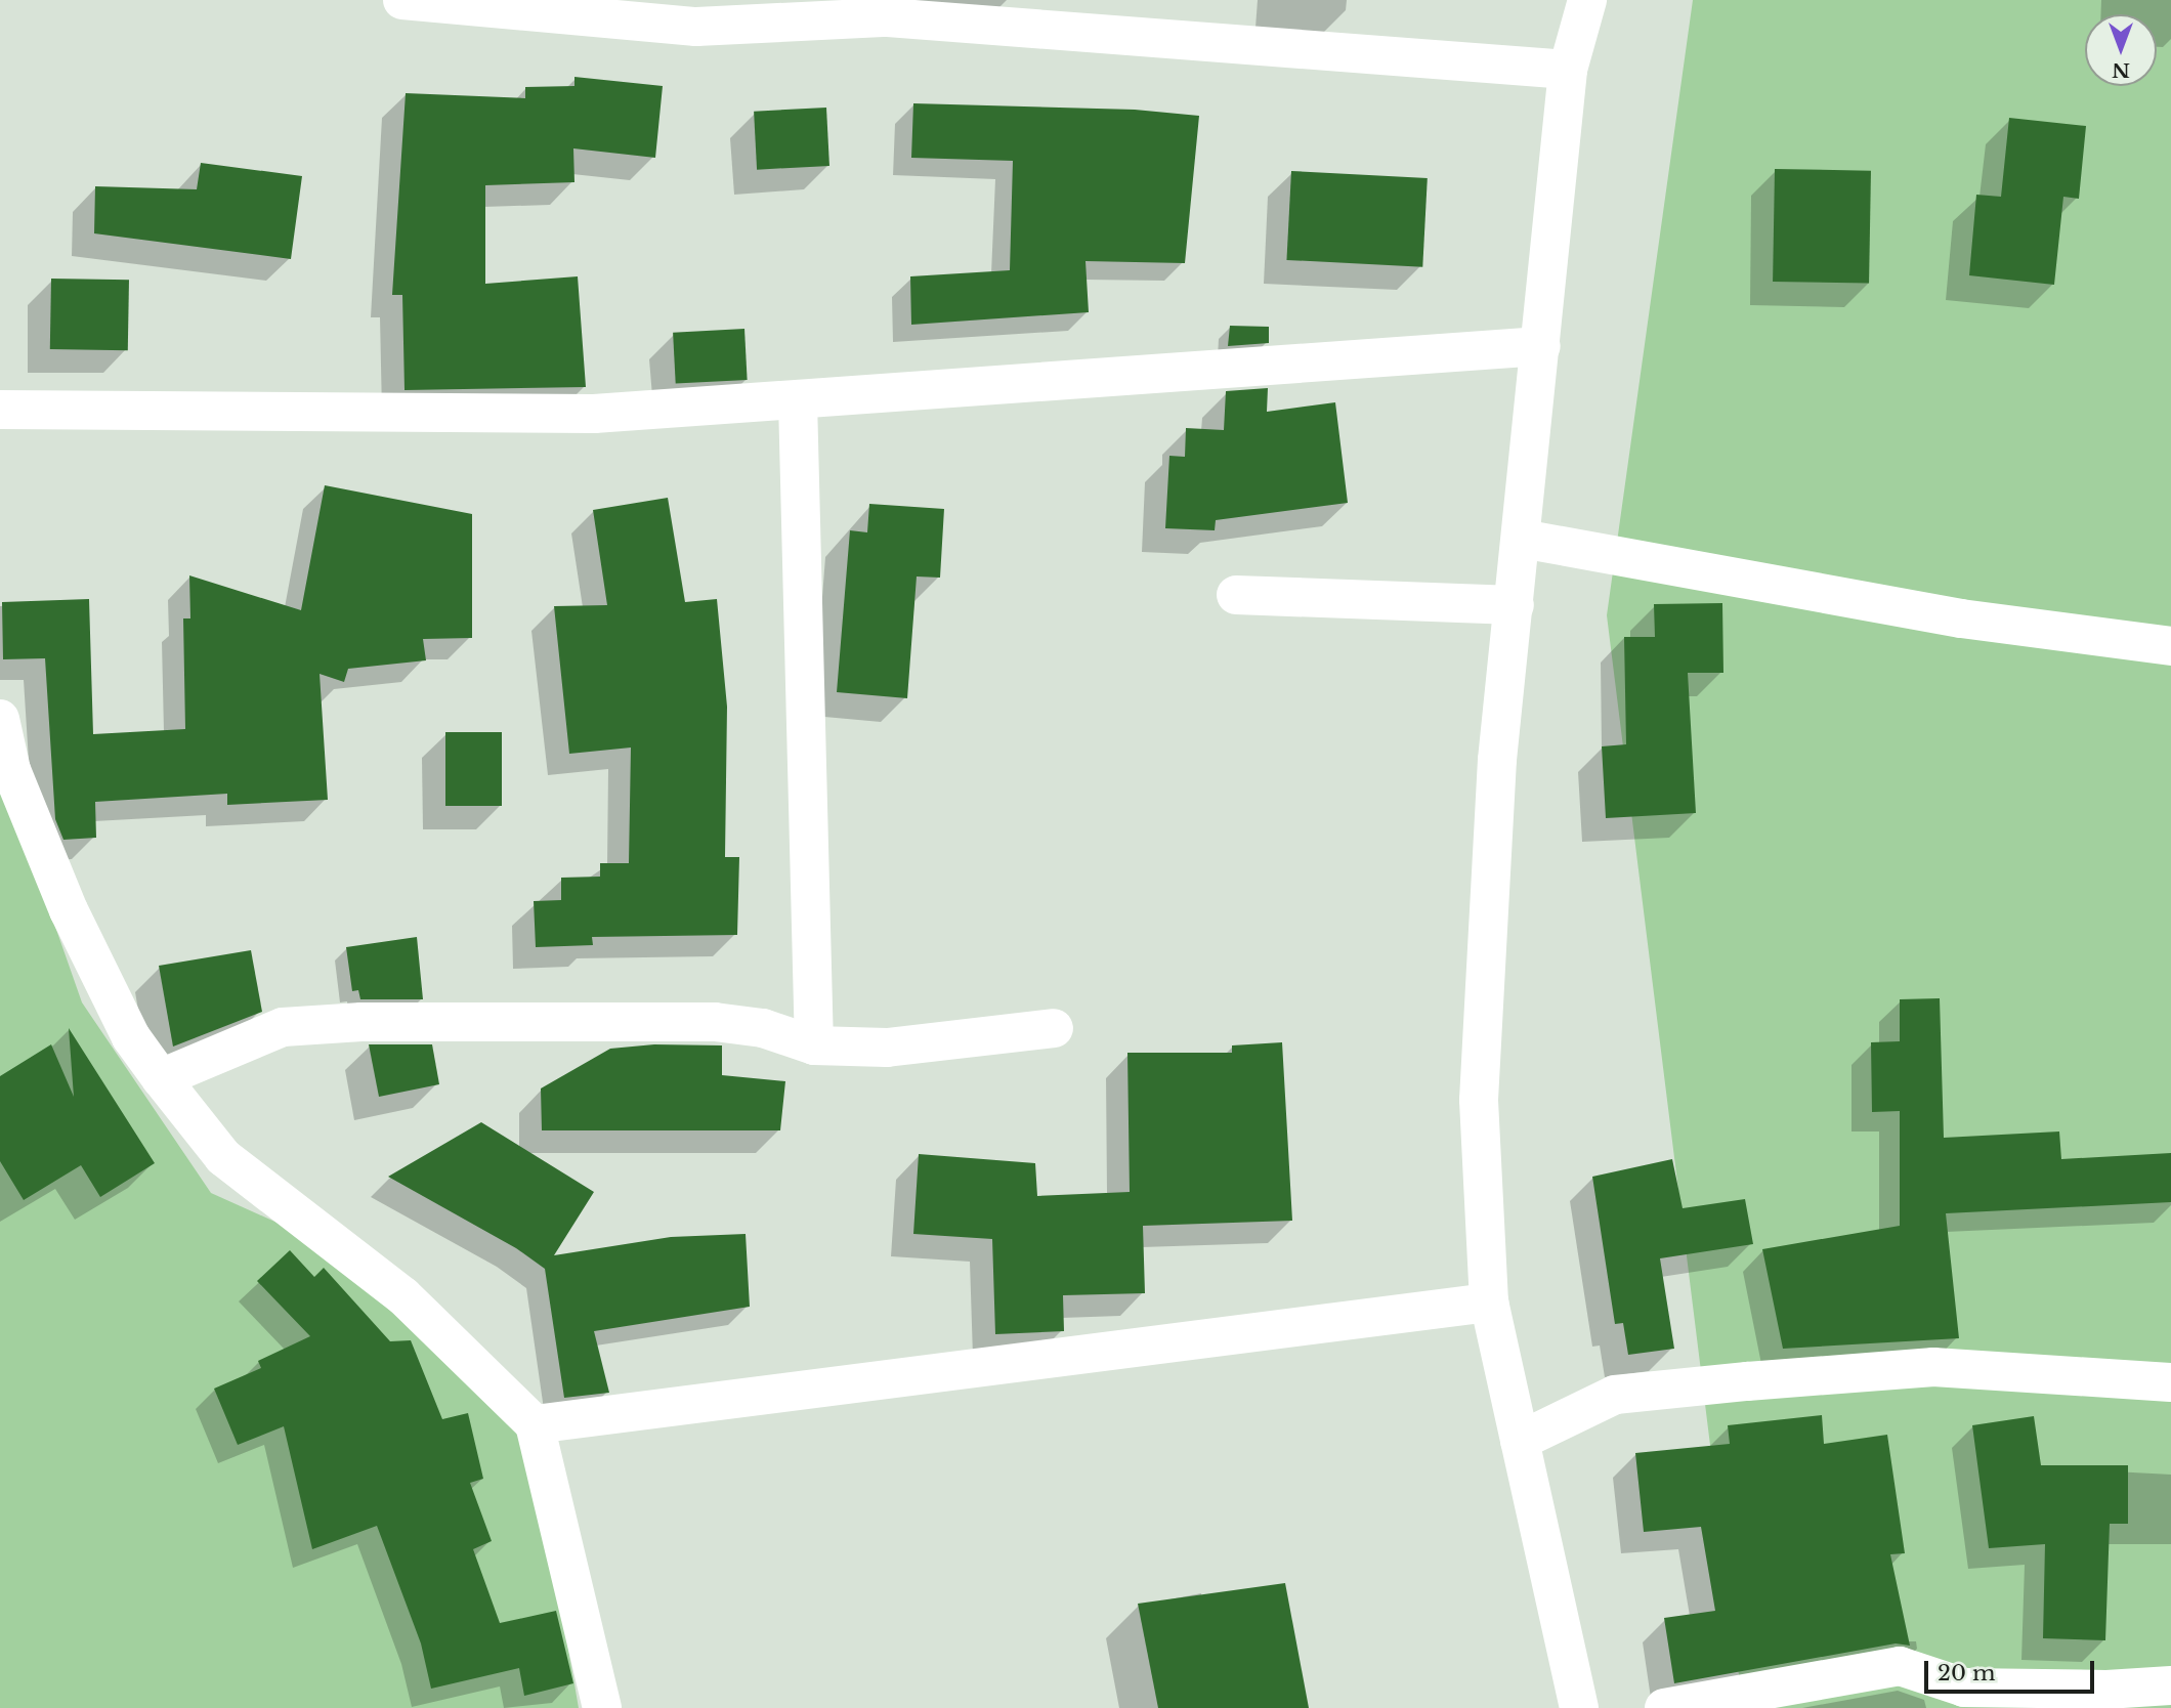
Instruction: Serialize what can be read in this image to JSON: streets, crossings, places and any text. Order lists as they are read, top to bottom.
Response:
{
  "scale_bar": "20 m",
  "north": "bottom"
}
